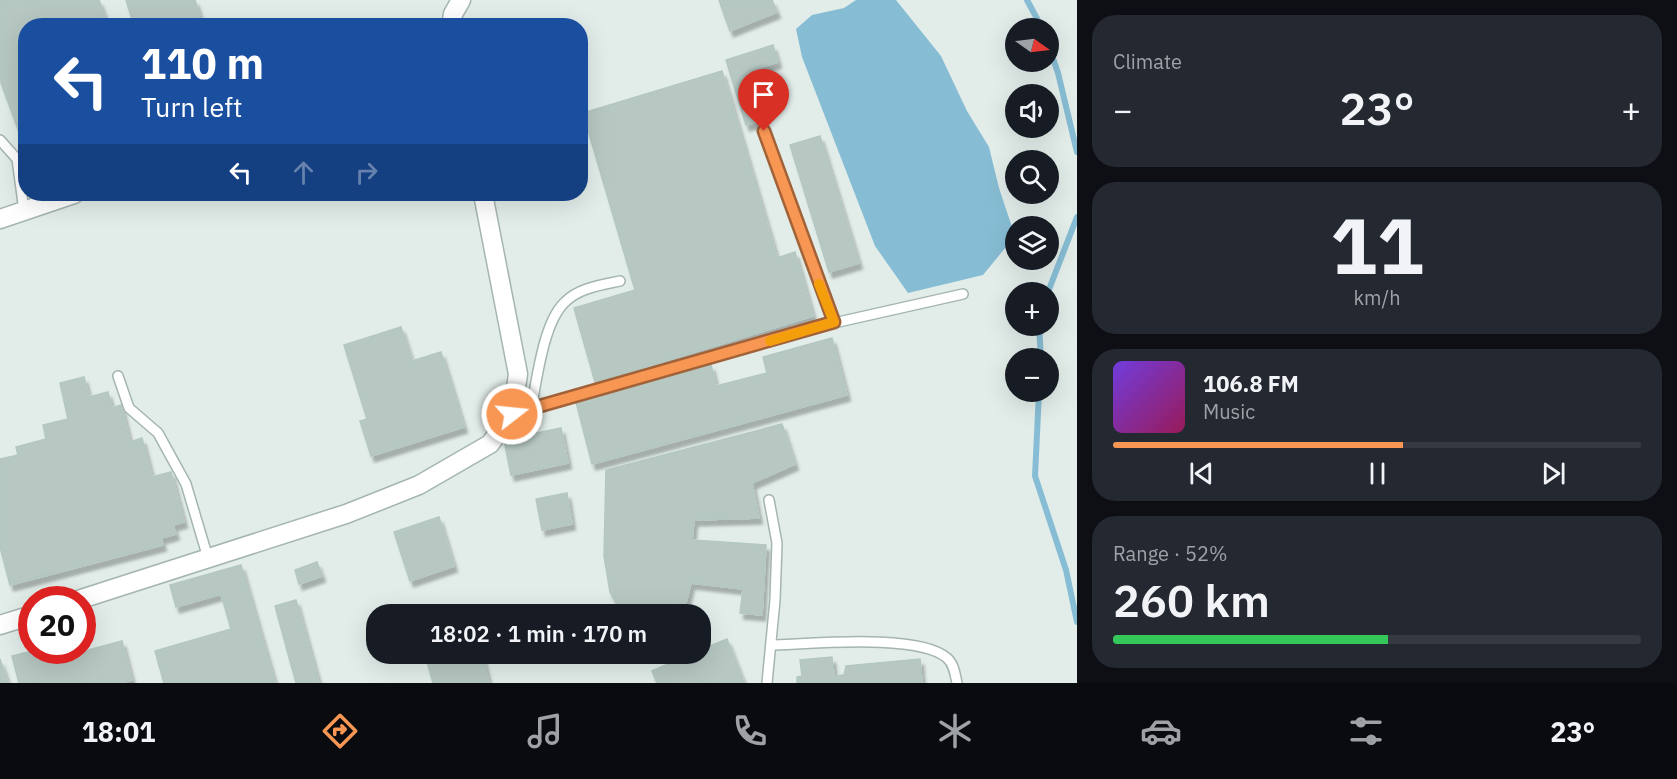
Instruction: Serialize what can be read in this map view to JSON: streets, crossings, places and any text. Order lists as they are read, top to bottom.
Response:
{
  "north": "right",
  "page": {
    "tile": [
      "Climate",
      ["11", "km/h"],
      ["Range · 52%", "260 km"]
    ],
    "map_buttons": ["+", "−"],
    "turn": ["110 m", "Turn left"],
    "heat": ["−", "23°", "+"],
    "song": ["106.8 FM", "Music"],
    "limit": "20",
    "trip": "18:02 · 1 min · 170 m",
    "tabs": ["18:01", "23°"]
  }
}
